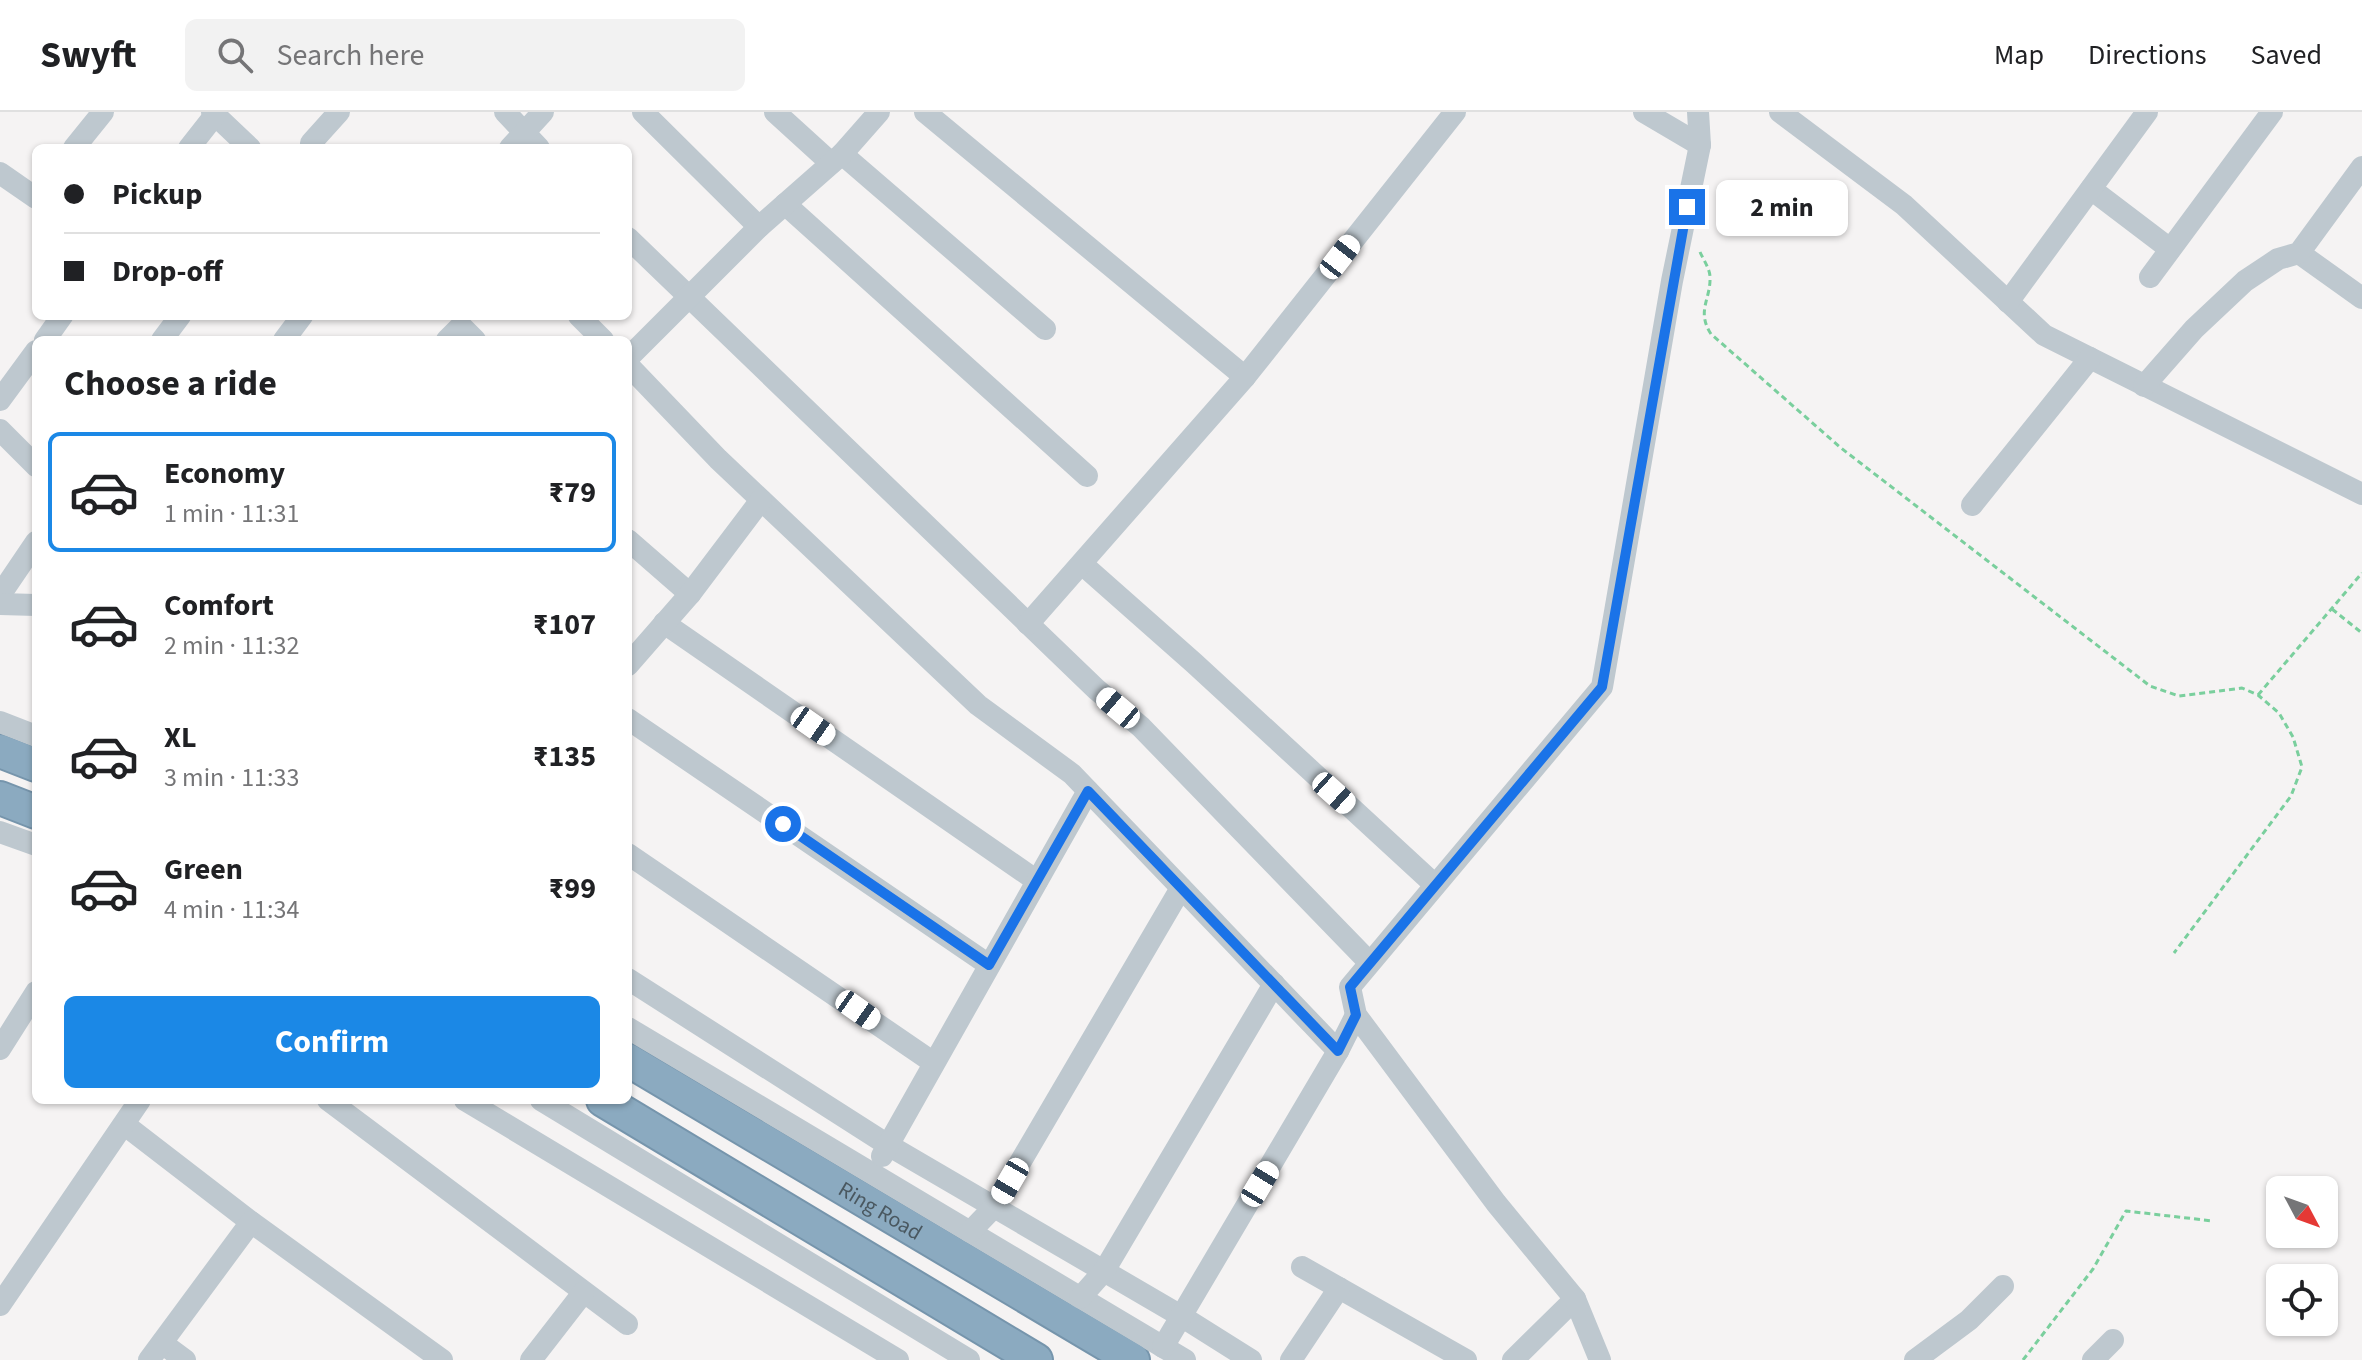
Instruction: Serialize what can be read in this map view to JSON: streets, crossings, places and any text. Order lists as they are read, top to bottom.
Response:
{
  "streets": {
    "highway": ["Ring Road"]
  },
  "north": "bottom right",
  "page": {
    "header": "Swyft",
    "search": "Search here",
    "nav": ["Map", "Directions", "Saved"],
    "banner": ["Pickup", "Drop-off"],
    "bubble": "2 min",
    "heading": "Choose a ride",
    "list": [
      {
        "name": "Economy",
        "note": "1 min · 11:31",
        "value": "₹79"
      },
      {
        "name": "Comfort",
        "note": "2 min · 11:32",
        "value": "₹107"
      },
      {
        "name": "XL",
        "note": "3 min · 11:33",
        "value": "₹135"
      },
      {
        "name": "Green",
        "note": "4 min · 11:34",
        "value": "₹99"
      }
    ],
    "buttons": "Confirm"
  }
}
